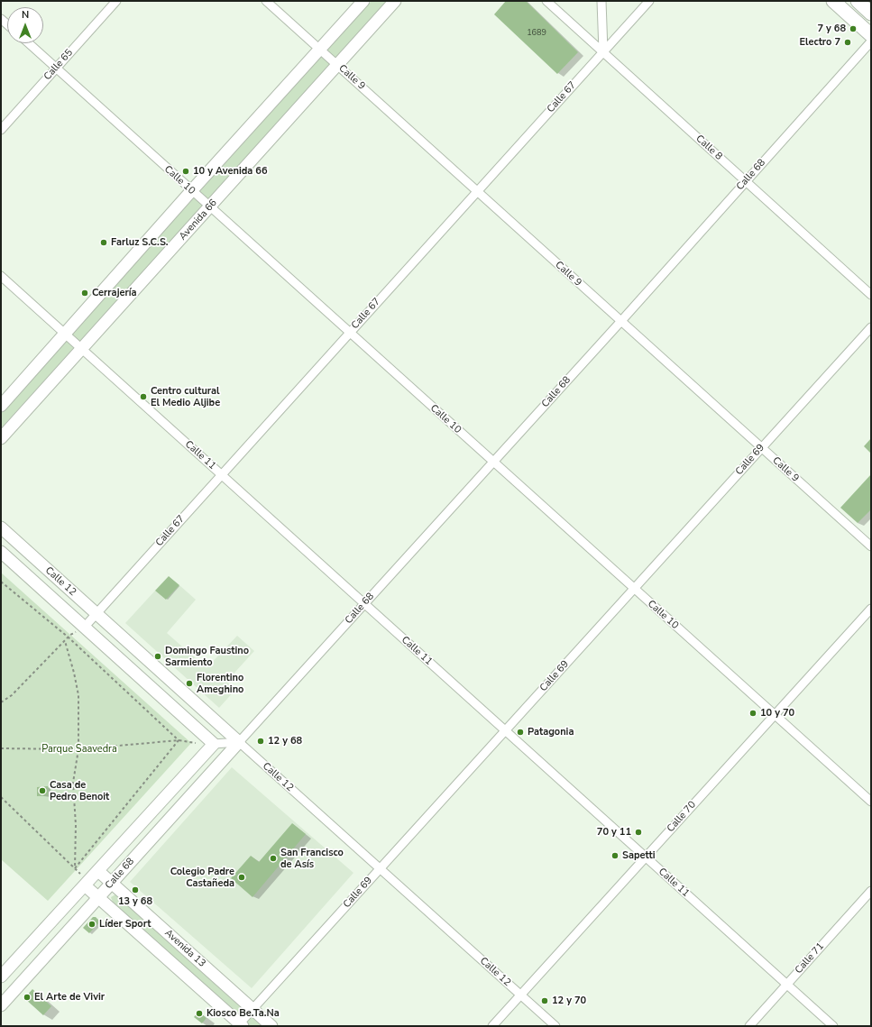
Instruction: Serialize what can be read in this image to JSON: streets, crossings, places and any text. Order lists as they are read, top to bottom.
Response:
{
  "streets": {
    "main road": [
      "Calle 68",
      "Avenida 66",
      "Calle 12",
      "Avenida 13"
    ],
    "street": [
      "Calle 65",
      "Calle 9",
      "Calle 67",
      "Calle 8",
      "Calle 10",
      "Calle 11",
      "Calle 69",
      "Calle 70",
      "Calle 71"
    ]
  },
  "crossings": [
    ["Calle 65", "Calle 10"],
    ["Calle 9", "Calle 67"],
    ["Calle 9", "Calle 68"],
    ["Calle 9", "Avenida 66"],
    ["Calle 9", "Calle 69"],
    ["Calle 67", "Calle 8"],
    ["Calle 67", "Calle 10"],
    ["Calle 67", "Calle 11"],
    ["Calle 67", "Calle 12"],
    ["Calle 8", "Calle 68"],
    ["Calle 68", "Calle 10"],
    ["Calle 68", "Calle 11"],
    ["Calle 68", "Calle 12"],
    ["Calle 68", "Avenida 13"],
    ["Calle 10", "Avenida 66"],
    ["Calle 10", "Calle 69"],
    ["Calle 10", "Calle 70"],
    ["Avenida 66", "Calle 11"],
    ["Calle 11", "Calle 69"],
    ["Calle 11", "Calle 70"],
    ["Calle 11", "Calle 71"],
    ["Calle 69", "Calle 12"],
    ["Calle 69", "Avenida 13"],
    ["Calle 12", "Calle 70"]
  ],
  "parks": ["Parque Saavedra"],
  "places": [
    "7 y 68",
    "Electro 7",
    "10 y Avenida 66",
    "Farluz S.C.S.",
    "Cerrajería",
    "Centro cultural El Medio Aljibe",
    "Domingo Faustino Sarmiento",
    "Florentino Ameghino",
    "10 y 70",
    "Patagonia",
    "12 y 68",
    "Casa de Pedro Benoit",
    "70 y 11",
    "Sapetti",
    "San Francisco de Asís",
    "Colegio Padre Castañeda",
    "13 y 68",
    "Líder Sport",
    "El Arte de Vivir",
    "12 y 70",
    "Kiosco Be.Ta.Na"
  ],
  "house_numbers": ["1689"],
  "north": "top"
}
